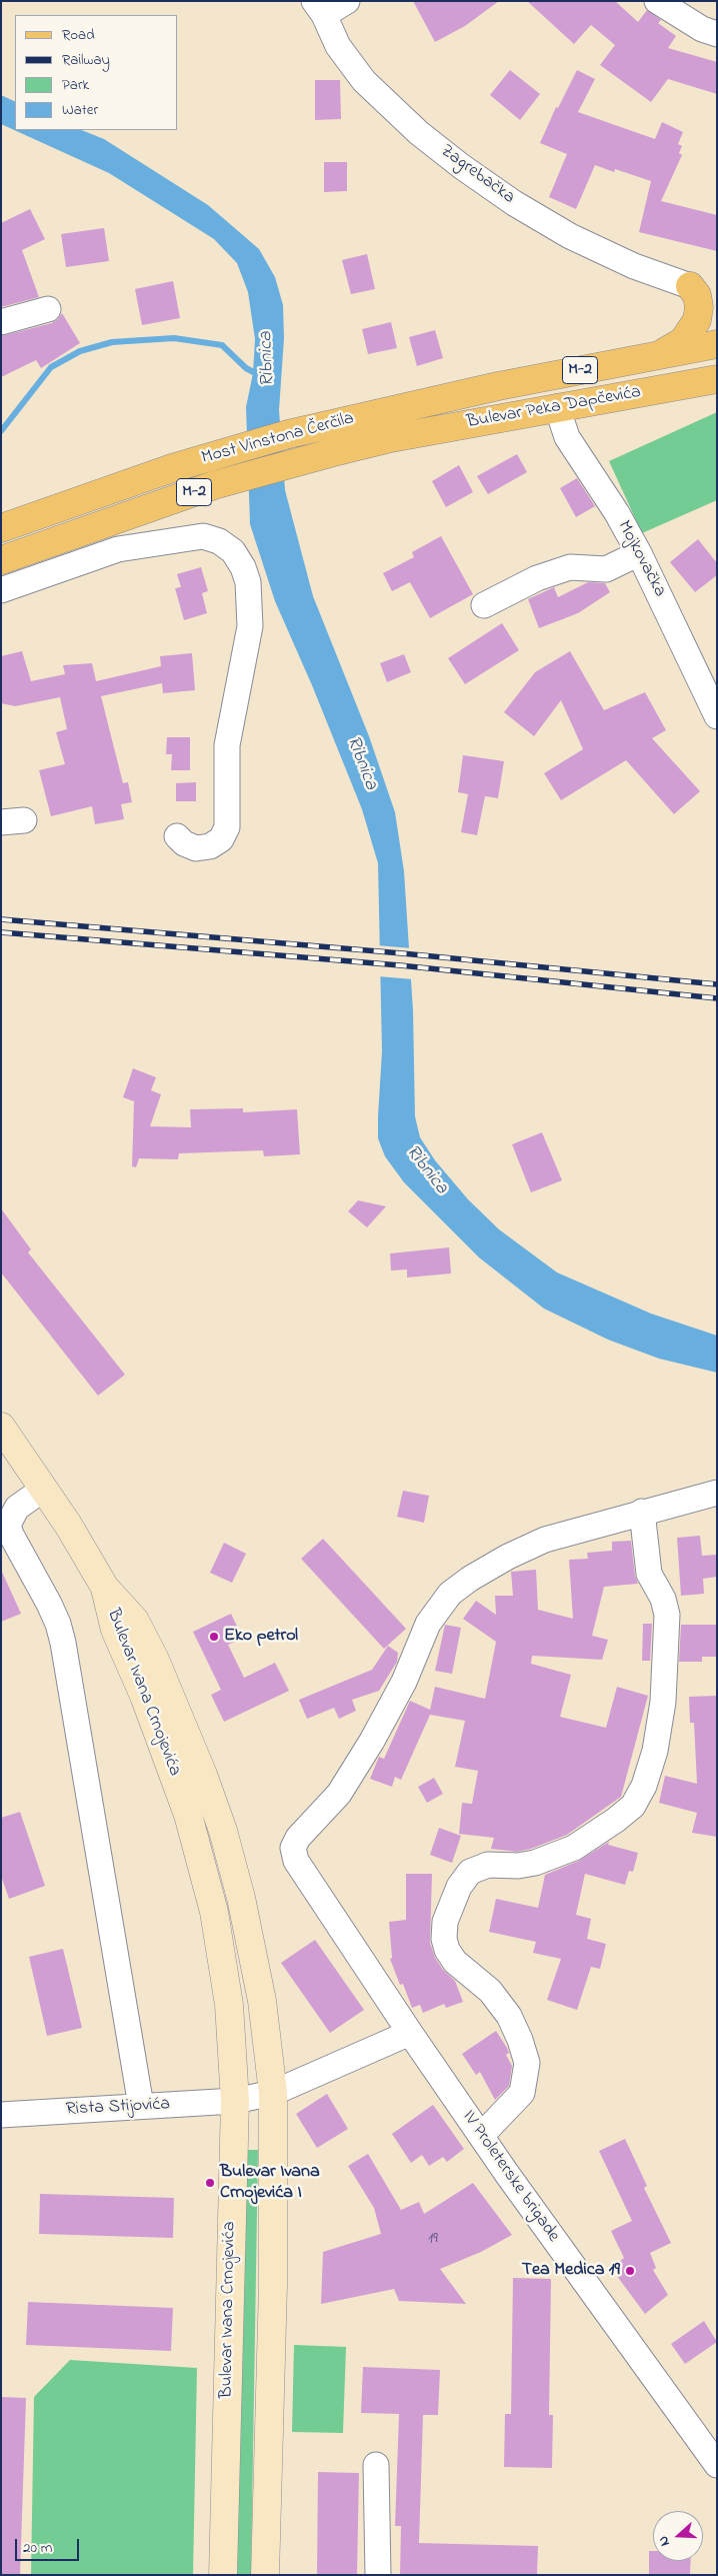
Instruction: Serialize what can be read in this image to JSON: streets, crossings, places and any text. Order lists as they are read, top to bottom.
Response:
{
  "streets": {
    "main road": [
      "M-2",
      "Bulevar Peka Dapčevića",
      "Most Vinstona Čerčila",
      "Bulevar Ivana Crnojevića"
    ],
    "street": [
      "Zagrebačka",
      "Mojkovačka",
      "Rista Stijovića",
      "IV Proleterske brigade"
    ]
  },
  "crossings": [
    ["Bulevar Peka Dapčevića", "Most Vinstona Čerčila"],
    ["Bulevar Peka Dapčevića", "Mojkovačka"],
    ["Bulevar Ivana Crnojevića", "Rista Stijovića"]
  ],
  "water": ["Ribnica"],
  "places": ["Eko petrol", "Bulevar Ivana Crnojevića I", "Tea Medica 19"],
  "house_numbers": ["19"],
  "legend": [
    "Road",
    "Railway",
    "Park",
    "Water"
  ],
  "scale_bar": "20 m",
  "north": "left"
}
